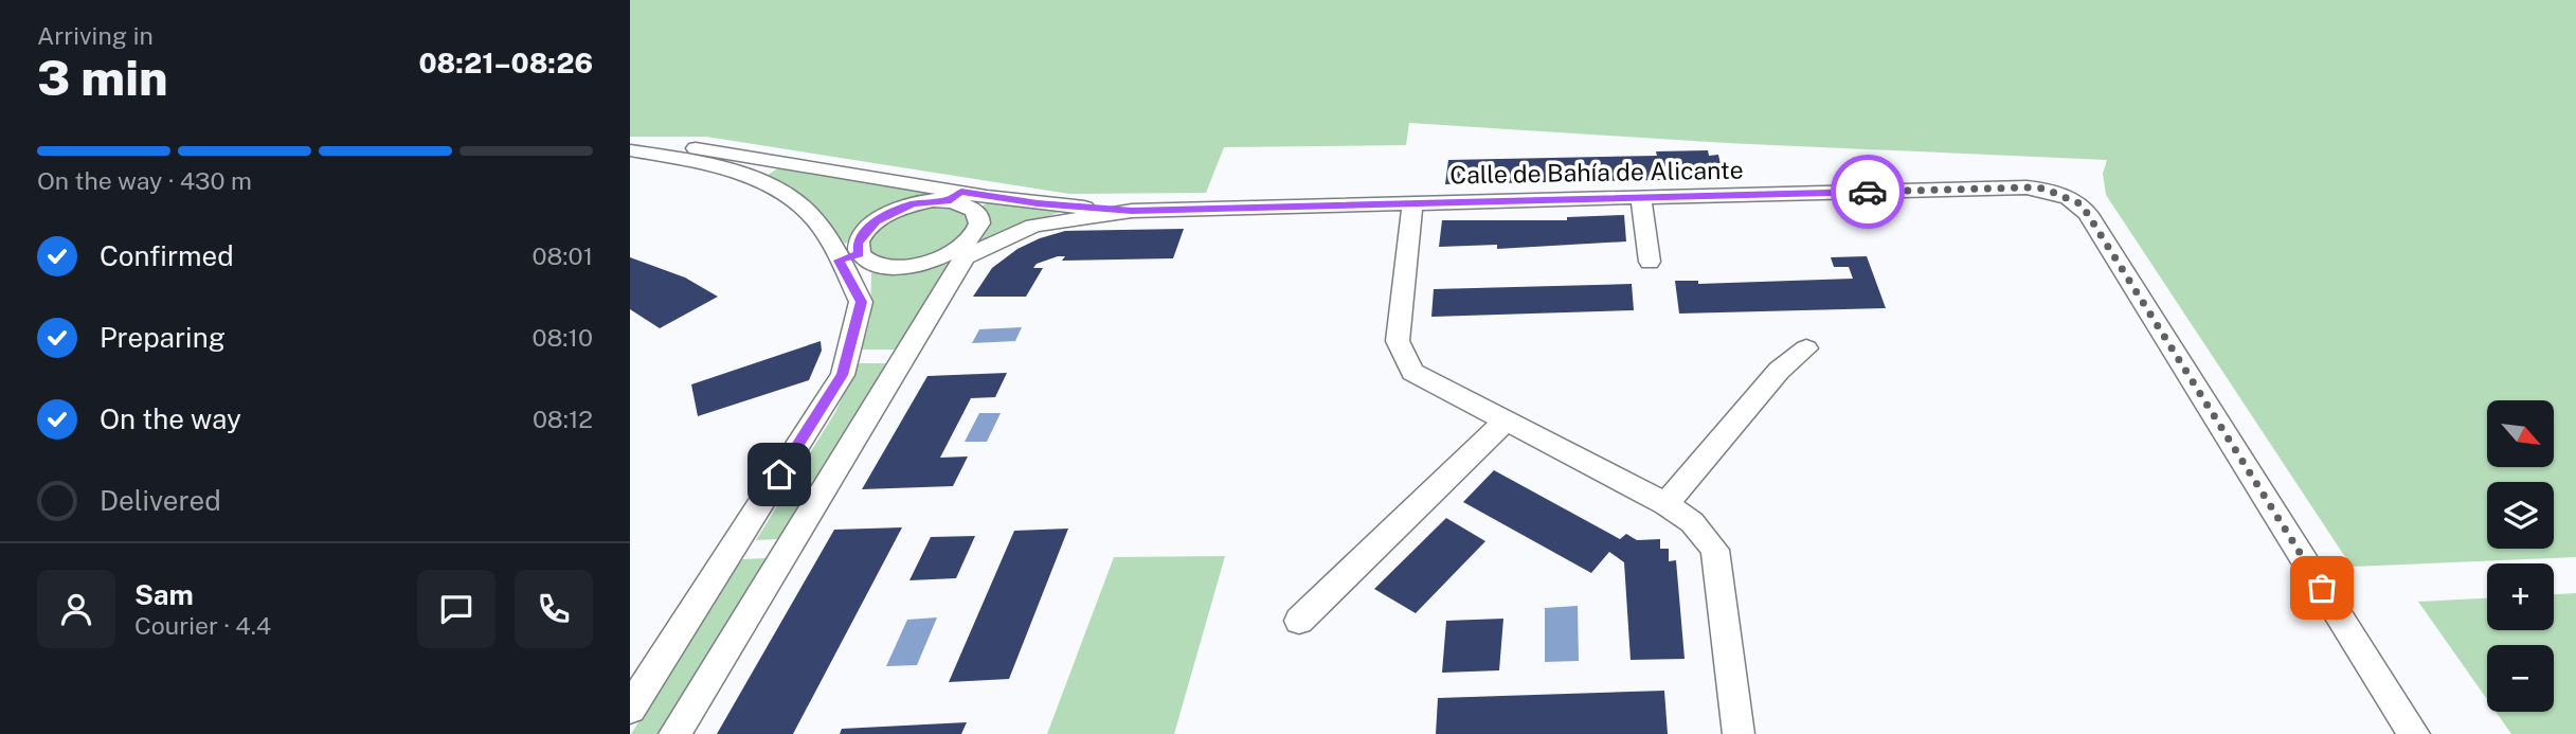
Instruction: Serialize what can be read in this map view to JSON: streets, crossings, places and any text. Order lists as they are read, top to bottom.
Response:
{
  "streets": {
    "street": ["Calle de Bahía de Alicante"]
  },
  "north": "bottom right",
  "page": {
    "heading": ["3 min", "Arriving in", "08:21–08:26"],
    "panel": ["Sam", "Courier · 4.4"],
    "bar": "On the way · 430 m",
    "list": [
      ["Confirmed", "08:01"],
      ["Preparing", "08:10"],
      ["On the way", "08:12"],
      "Delivered"
    ],
    "map_buttons": ["+", "−"]
  }
}
